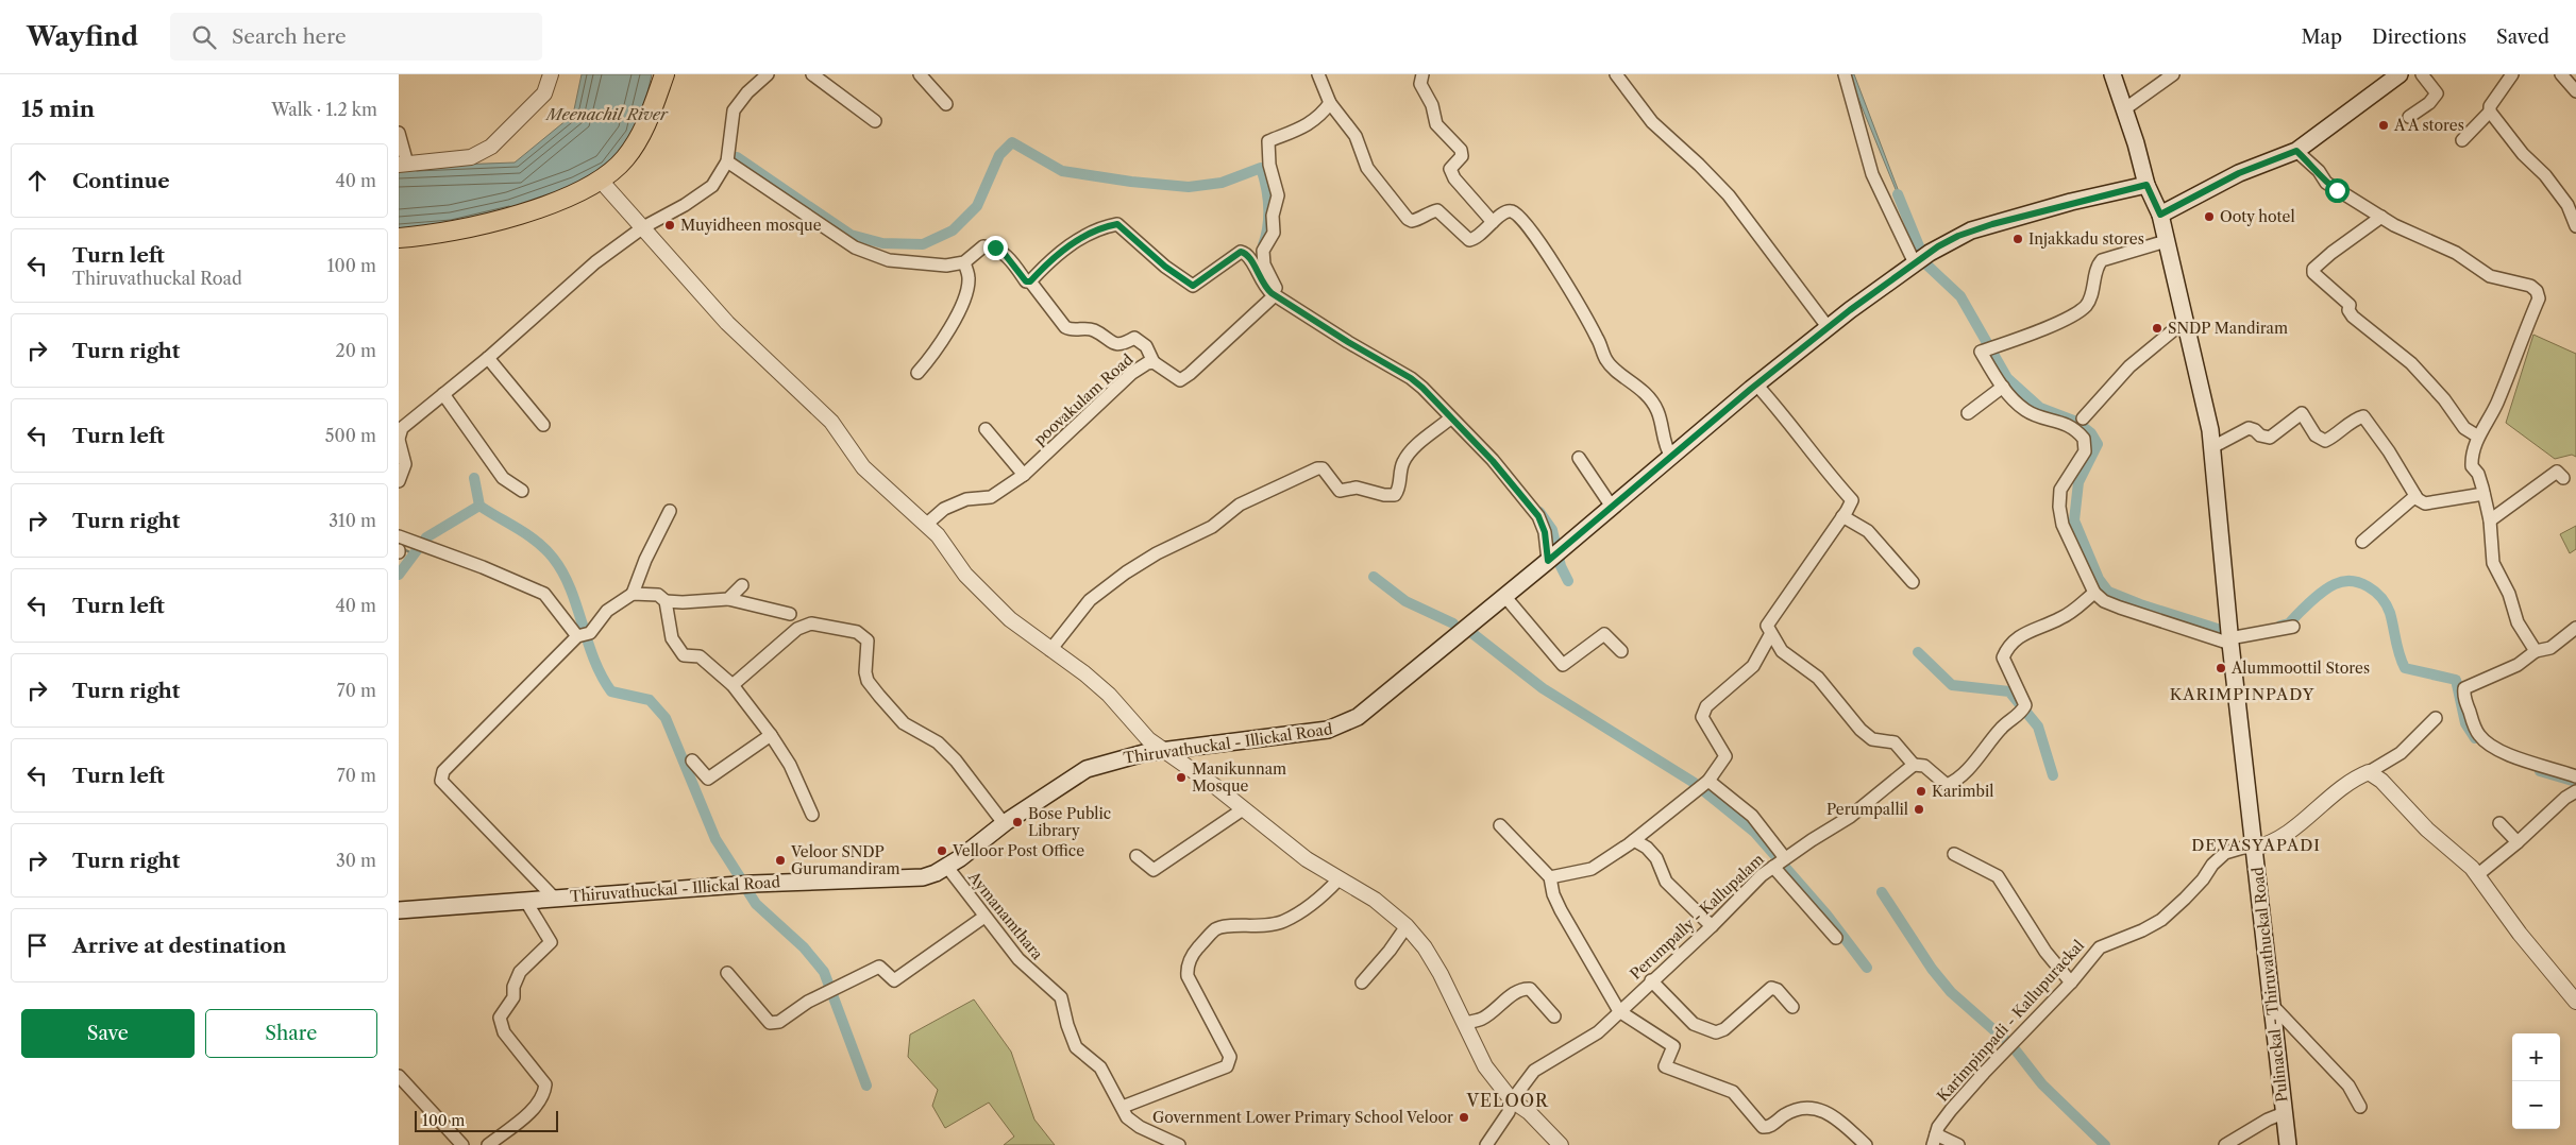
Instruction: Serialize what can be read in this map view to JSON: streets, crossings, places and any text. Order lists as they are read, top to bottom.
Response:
{
  "streets": {
    "main road": ["Thiruvathuckal - Illickal Road", "Pulinackal - Thiruvathuckal Road"],
    "street": [
      "poovakulam Road",
      "Aymanamthara",
      "Perumpally - Kallupalam",
      "Karimpinpadi - Kallupurackal"
    ]
  },
  "crossings": [
    ["Thiruvathuckal - Illickal Road", "Aymanamthara"],
    ["Thiruvathuckal - Illickal Road", "Pulinackal - Thiruvathuckal Road"],
    ["Pulinackal - Thiruvathuckal Road", "Karimpinpadi - Kallupurackal"]
  ],
  "districts": ["KARIMPINPADY", "DEVASYAPADI", "VELOOR"],
  "water": ["Meenachil River"],
  "places": [
    "A A stores",
    "Ooty hotel",
    "Muyidheen mosque",
    "Injakkadu stores",
    "SNDP Mandiram",
    "Alummoottil Stores",
    "Manikunnam Mosque",
    "Karimbil",
    "Perumpallil",
    "Bose Public Library",
    "Velloor Post Office",
    "Veloor SNDP Gurumandiram",
    "Government Lower Primary School Veloor"
  ],
  "scale_bar": "100 m",
  "page": {
    "header": "Wayfind",
    "search": "Search here",
    "nav": ["Map", "Directions", "Saved"],
    "heading": ["15 min", "Walk · 1.2 km"],
    "list": [
      ["Continue", "40 m"],
      ["Turn left", "Thiruvathuckal Road", "100 m"],
      ["Turn right", "20 m"],
      ["Turn left", "500 m"],
      ["Turn right", "310 m"],
      ["Turn left", "40 m"],
      ["Turn right", "70 m"],
      ["Turn left", "70 m"],
      ["Turn right", "30 m"],
      "Arrive at destination"
    ],
    "buttons": ["Save", "Share"],
    "map_buttons": ["+", "−"],
    "scale": "100 m"
  }
}
